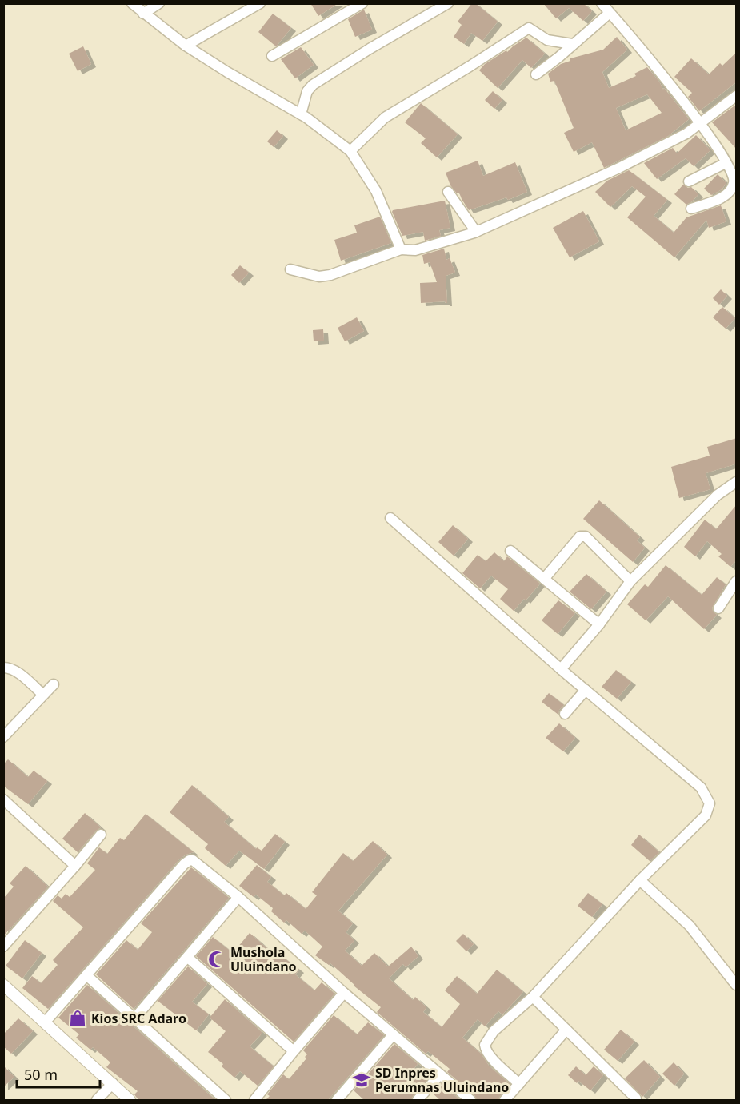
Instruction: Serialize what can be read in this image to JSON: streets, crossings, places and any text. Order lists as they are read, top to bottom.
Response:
{
  "places": {
    "mosque": ["Mushola Uluindano"],
    "shop": ["Kios SRC Adaro"],
    "school or university": ["SD Inpres Perumnas Uluindano"]
  },
  "scale_bar": "50 m"
}
